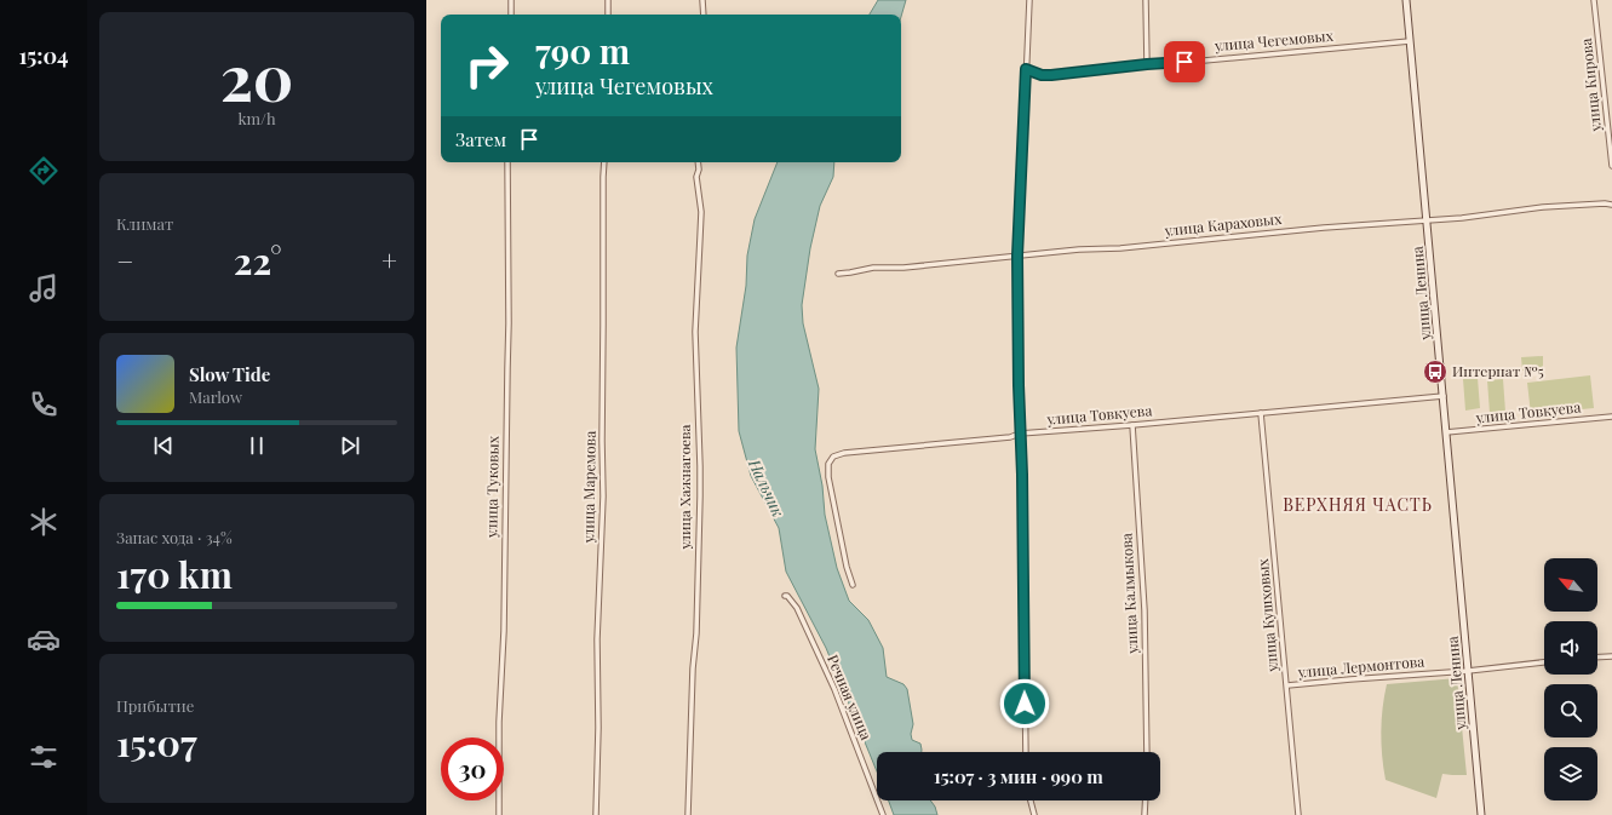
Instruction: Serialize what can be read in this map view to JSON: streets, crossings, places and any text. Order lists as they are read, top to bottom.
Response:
{
  "streets": {
    "street": [
      "улица Чегемовых",
      "улица Кирова",
      "улица Караховых",
      "улица Ленина",
      "улица Товкуева",
      "улица Туковых",
      "улица Маремова",
      "улица Хажнагоева",
      "улица Калмыкова",
      "улица Кушховых",
      "улица Лермонтова",
      "Речная улица"
    ]
  },
  "crossings": [
    ["улица Чегемовых", "улица Ленина"],
    ["улица Караховых", "улица Ленина"],
    ["улица Ленина", "улица Товкуева"],
    ["улица Ленина", "улица Лермонтова"],
    ["улица Товкуева", "улица Калмыкова"],
    ["улица Товкуева", "улица Кушховых"],
    ["улица Кушховых", "улица Лермонтова"]
  ],
  "districts": ["ВЕРХНЯЯ ЧАСТЬ"],
  "water": ["Нальчик"],
  "places": {
    "bus stop": ["Интернат №5"]
  },
  "north": "top left",
  "page": {
    "tabs": "15:04",
    "tile": [
      ["20", "km/h"],
      "Климат",
      ["Запас хода · 34%", "170 km"],
      ["Прибытие", "15:07"]
    ],
    "turn": ["790 m", "улица Чегемовых"],
    "then": "Затем",
    "heat": ["−", "22°", "+"],
    "song": ["Slow Tide", "Marlow"],
    "limit": "30",
    "trip": "15:07 · 3 мин · 990 m"
  }
}
